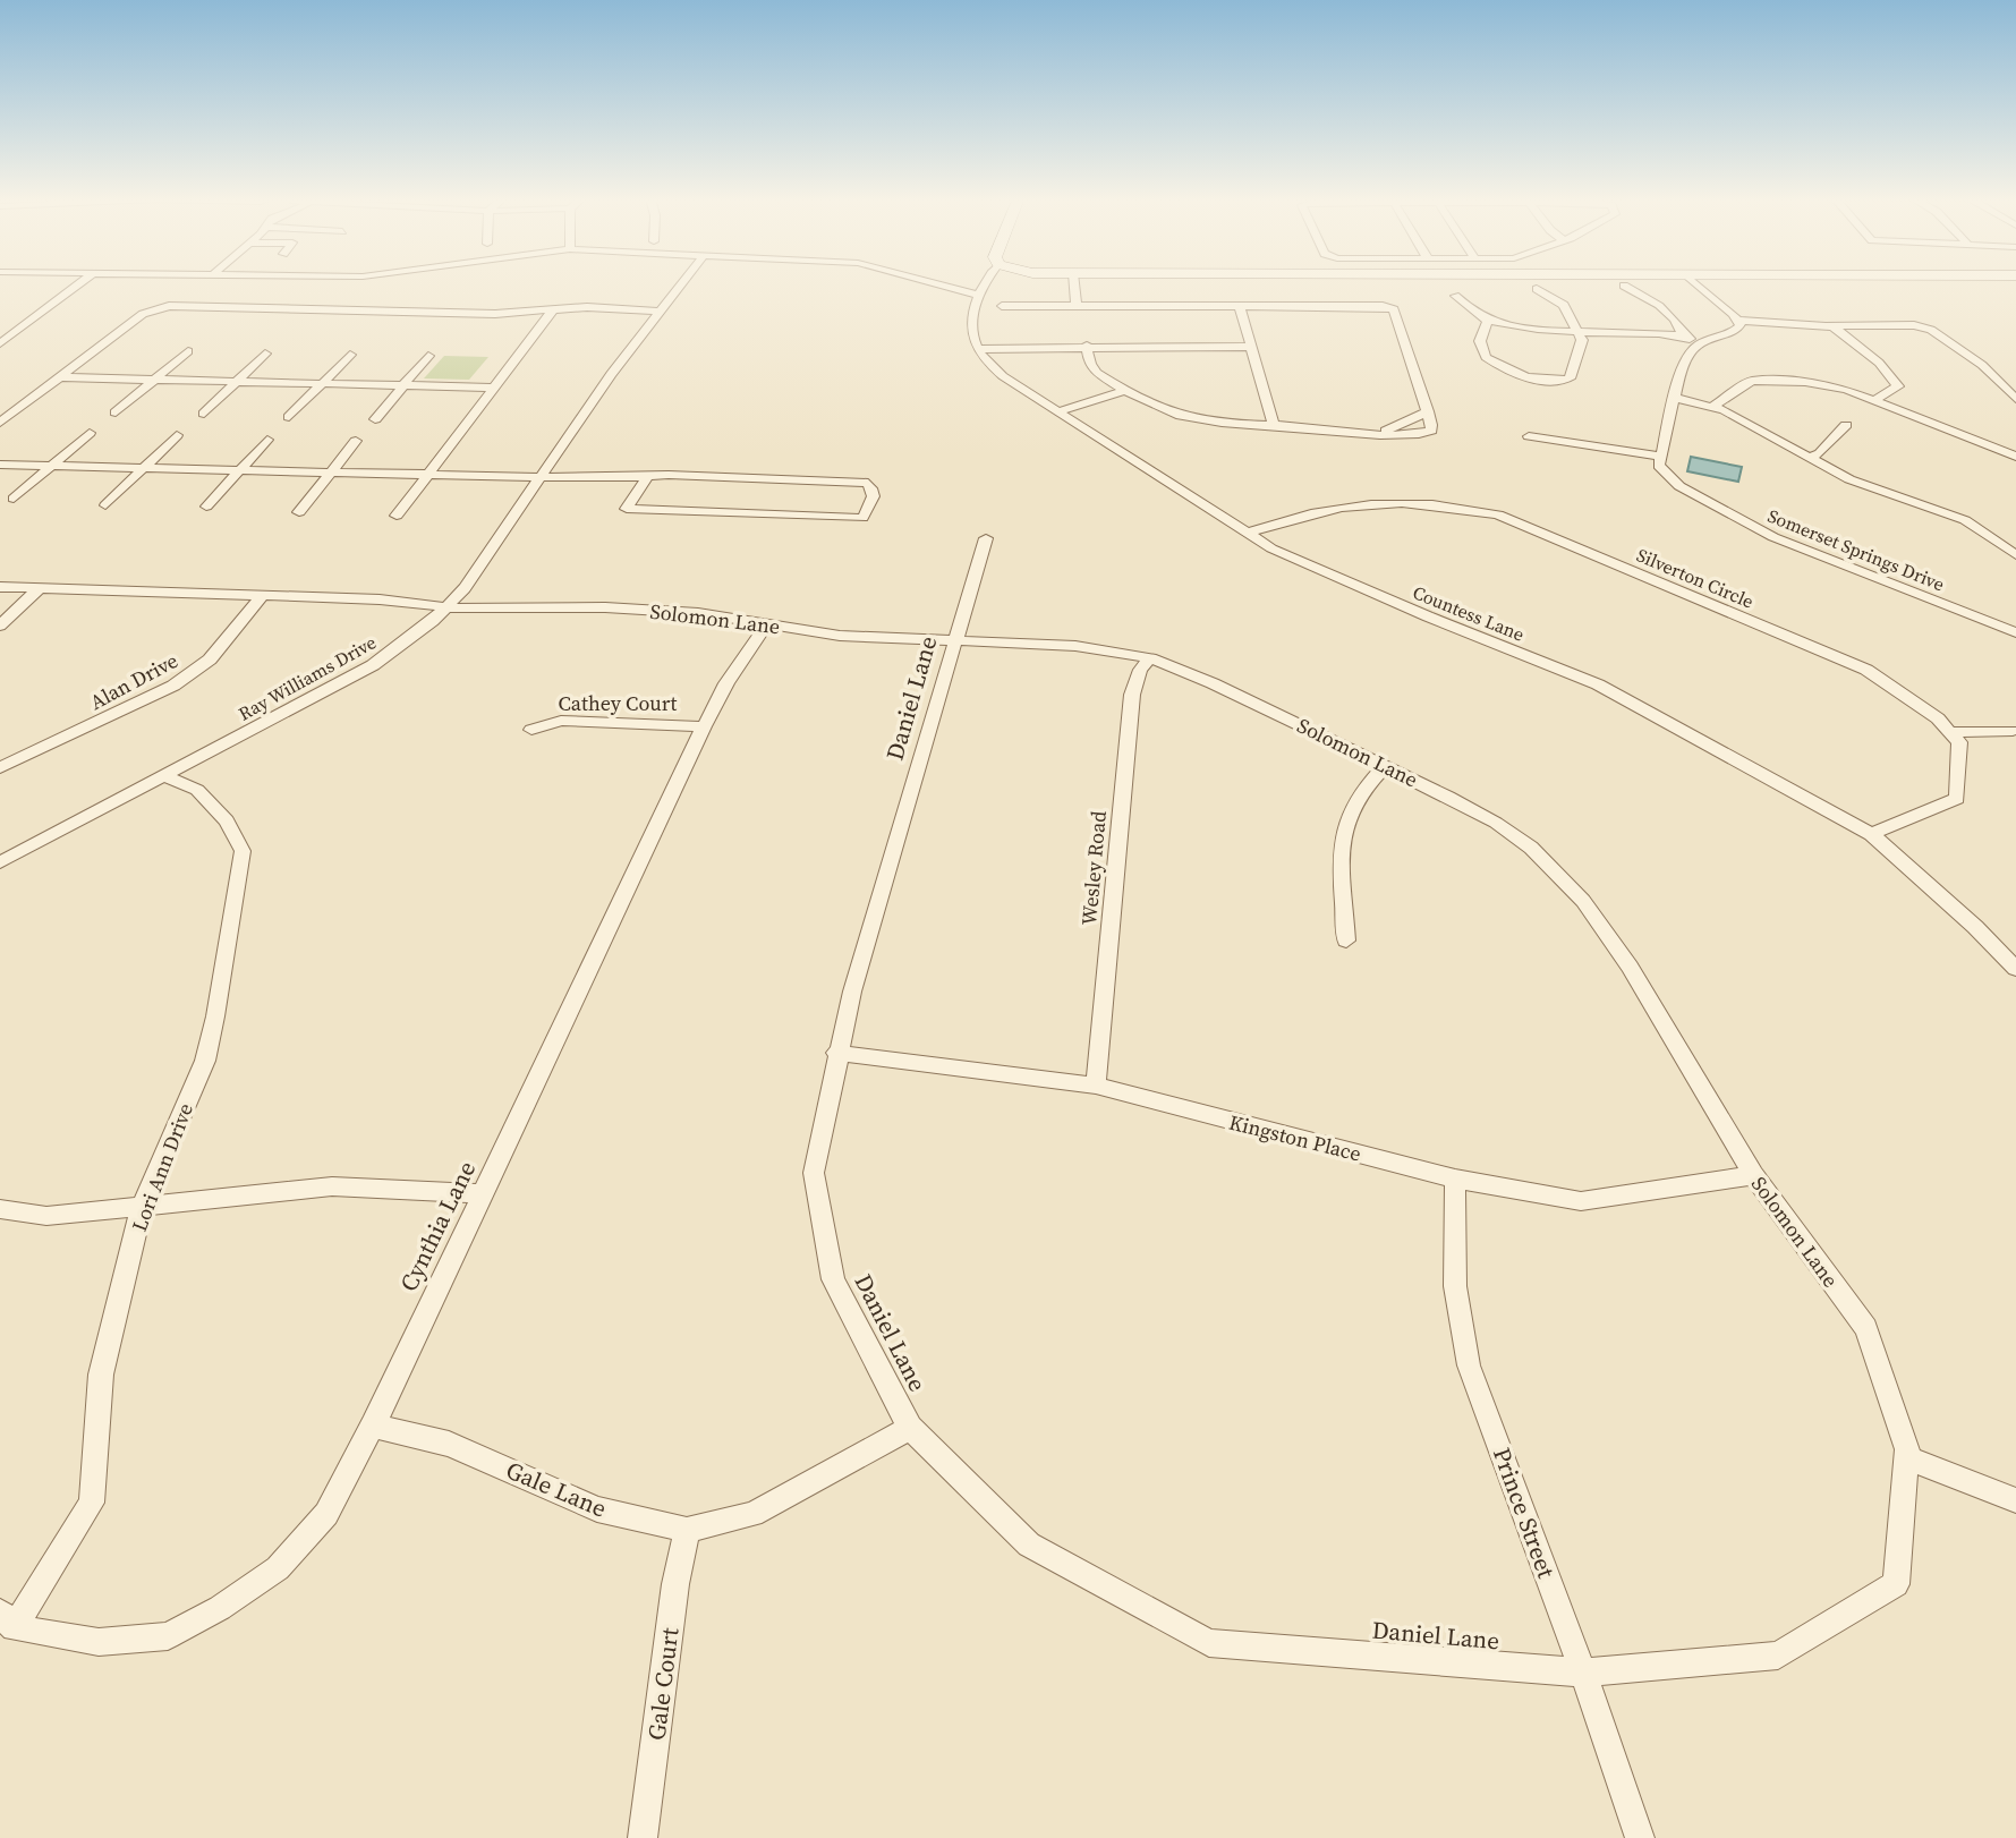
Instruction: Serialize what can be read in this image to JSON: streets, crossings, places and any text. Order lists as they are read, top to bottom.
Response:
{
  "streets": {
    "street": [
      "Somerset Springs Drive",
      "Silverton Circle",
      "Countess Lane",
      "Solomon Lane",
      "Ray Williams Drive",
      "Alan Drive",
      "Daniel Lane",
      "Cathey Court",
      "Wesley Road",
      "Kingston Place",
      "Lori Ann Drive",
      "Cynthia Lane",
      "Gale Lane",
      "Prince Street",
      "Gale Court"
    ]
  },
  "crossings": [
    ["Silverton Circle", "Countess Lane"],
    ["Solomon Lane", "Ray Williams Drive"],
    ["Solomon Lane", "Alan Drive"],
    ["Solomon Lane", "Daniel Lane"],
    ["Solomon Lane", "Wesley Road"],
    ["Solomon Lane", "Kingston Place"],
    ["Solomon Lane", "Cynthia Lane"],
    ["Solomon Lane", "Prince Street"],
    ["Ray Williams Drive", "Lori Ann Drive"],
    ["Daniel Lane", "Kingston Place"],
    ["Daniel Lane", "Gale Lane"],
    ["Daniel Lane", "Prince Street"],
    ["Cathey Court", "Cynthia Lane"],
    ["Wesley Road", "Kingston Place"],
    ["Kingston Place", "Prince Street"],
    ["Lori Ann Drive", "Cynthia Lane"],
    ["Cynthia Lane", "Gale Lane"],
    ["Gale Lane", "Gale Court"]
  ]
}
